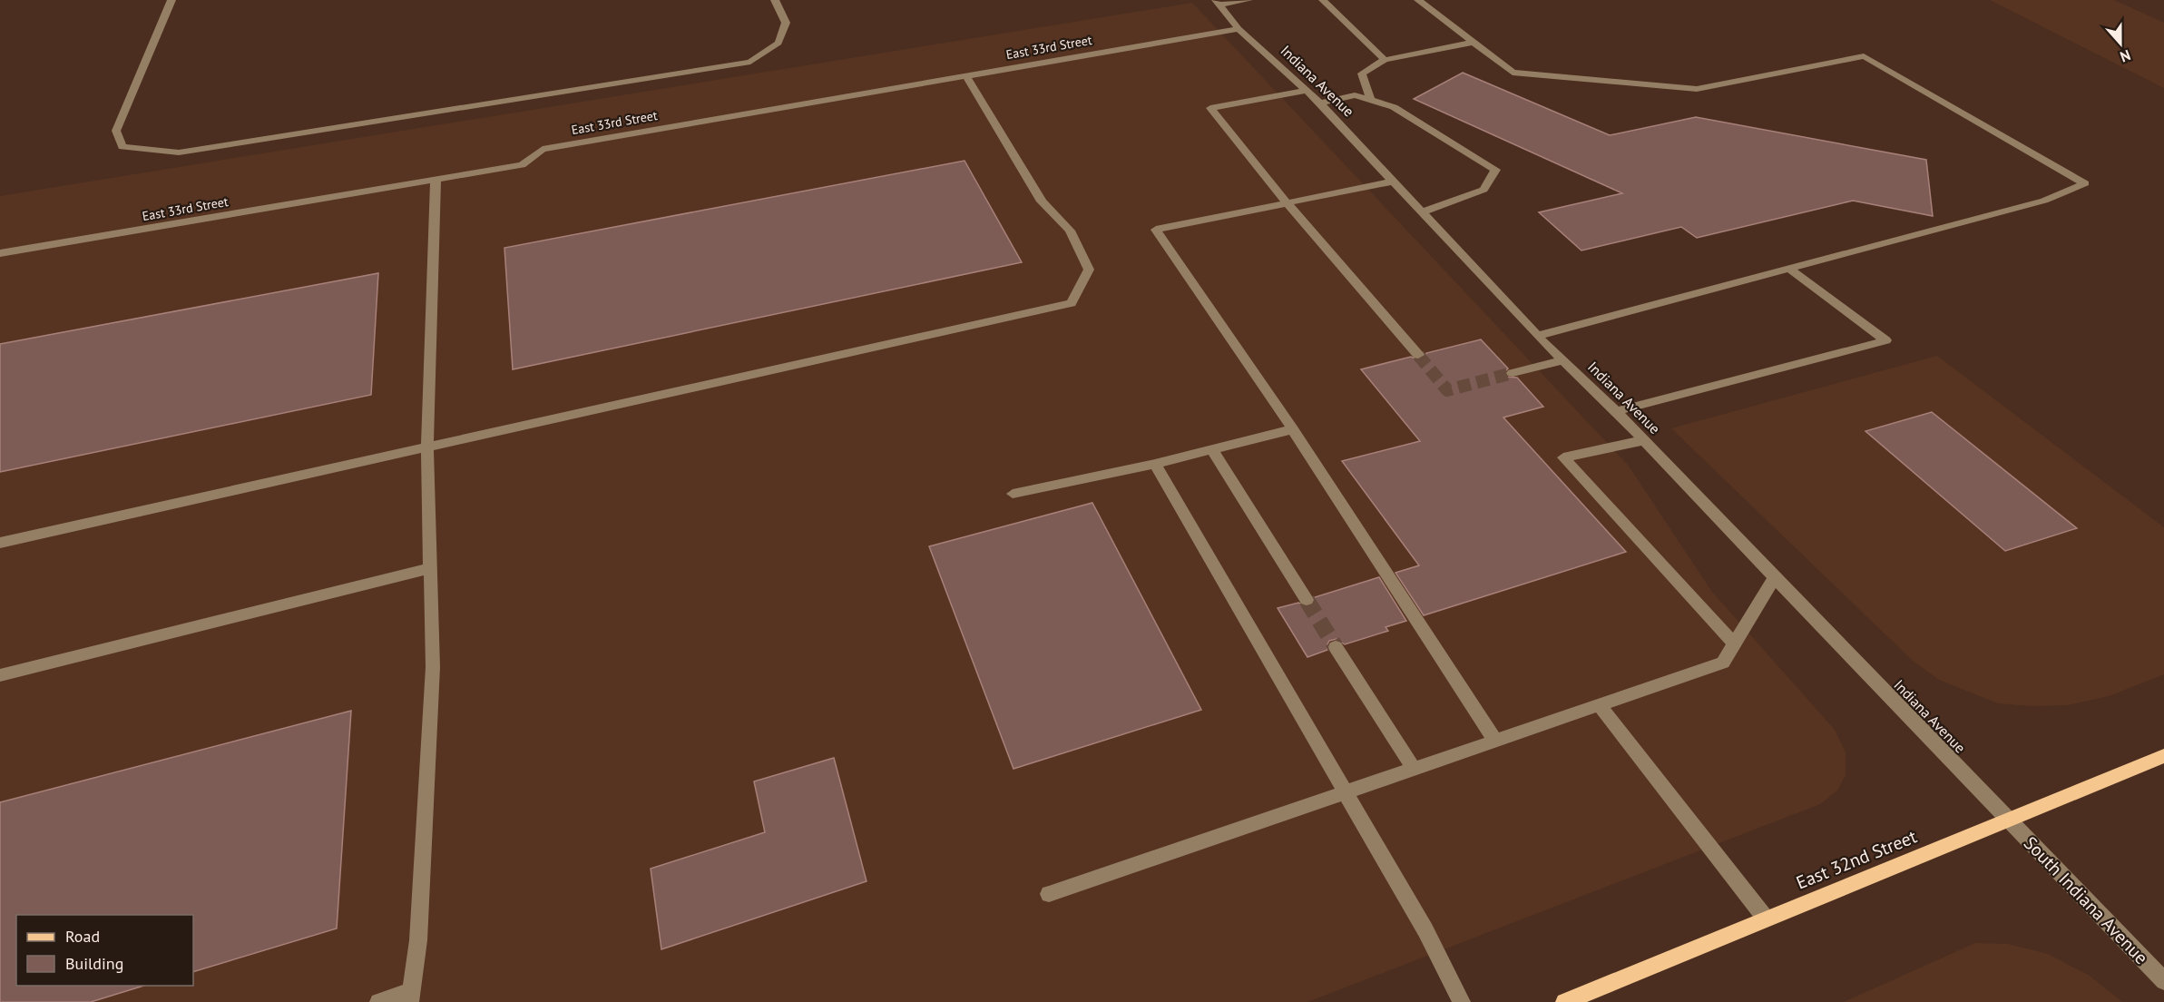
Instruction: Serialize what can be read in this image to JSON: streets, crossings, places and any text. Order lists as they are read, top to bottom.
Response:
{
  "streets": {
    "main road": ["East 32nd Street"],
    "street": ["East 33rd Street", "Indiana Avenue", "South Indiana Avenue"]
  },
  "crossings": [
    ["East 33rd Street", "Indiana Avenue"],
    ["Indiana Avenue", "East 32nd Street"],
    ["Indiana Avenue", "South Indiana Avenue"],
    ["East 32nd Street", "South Indiana Avenue"]
  ],
  "legend": ["Road", "Building"],
  "north": "bottom"
}
